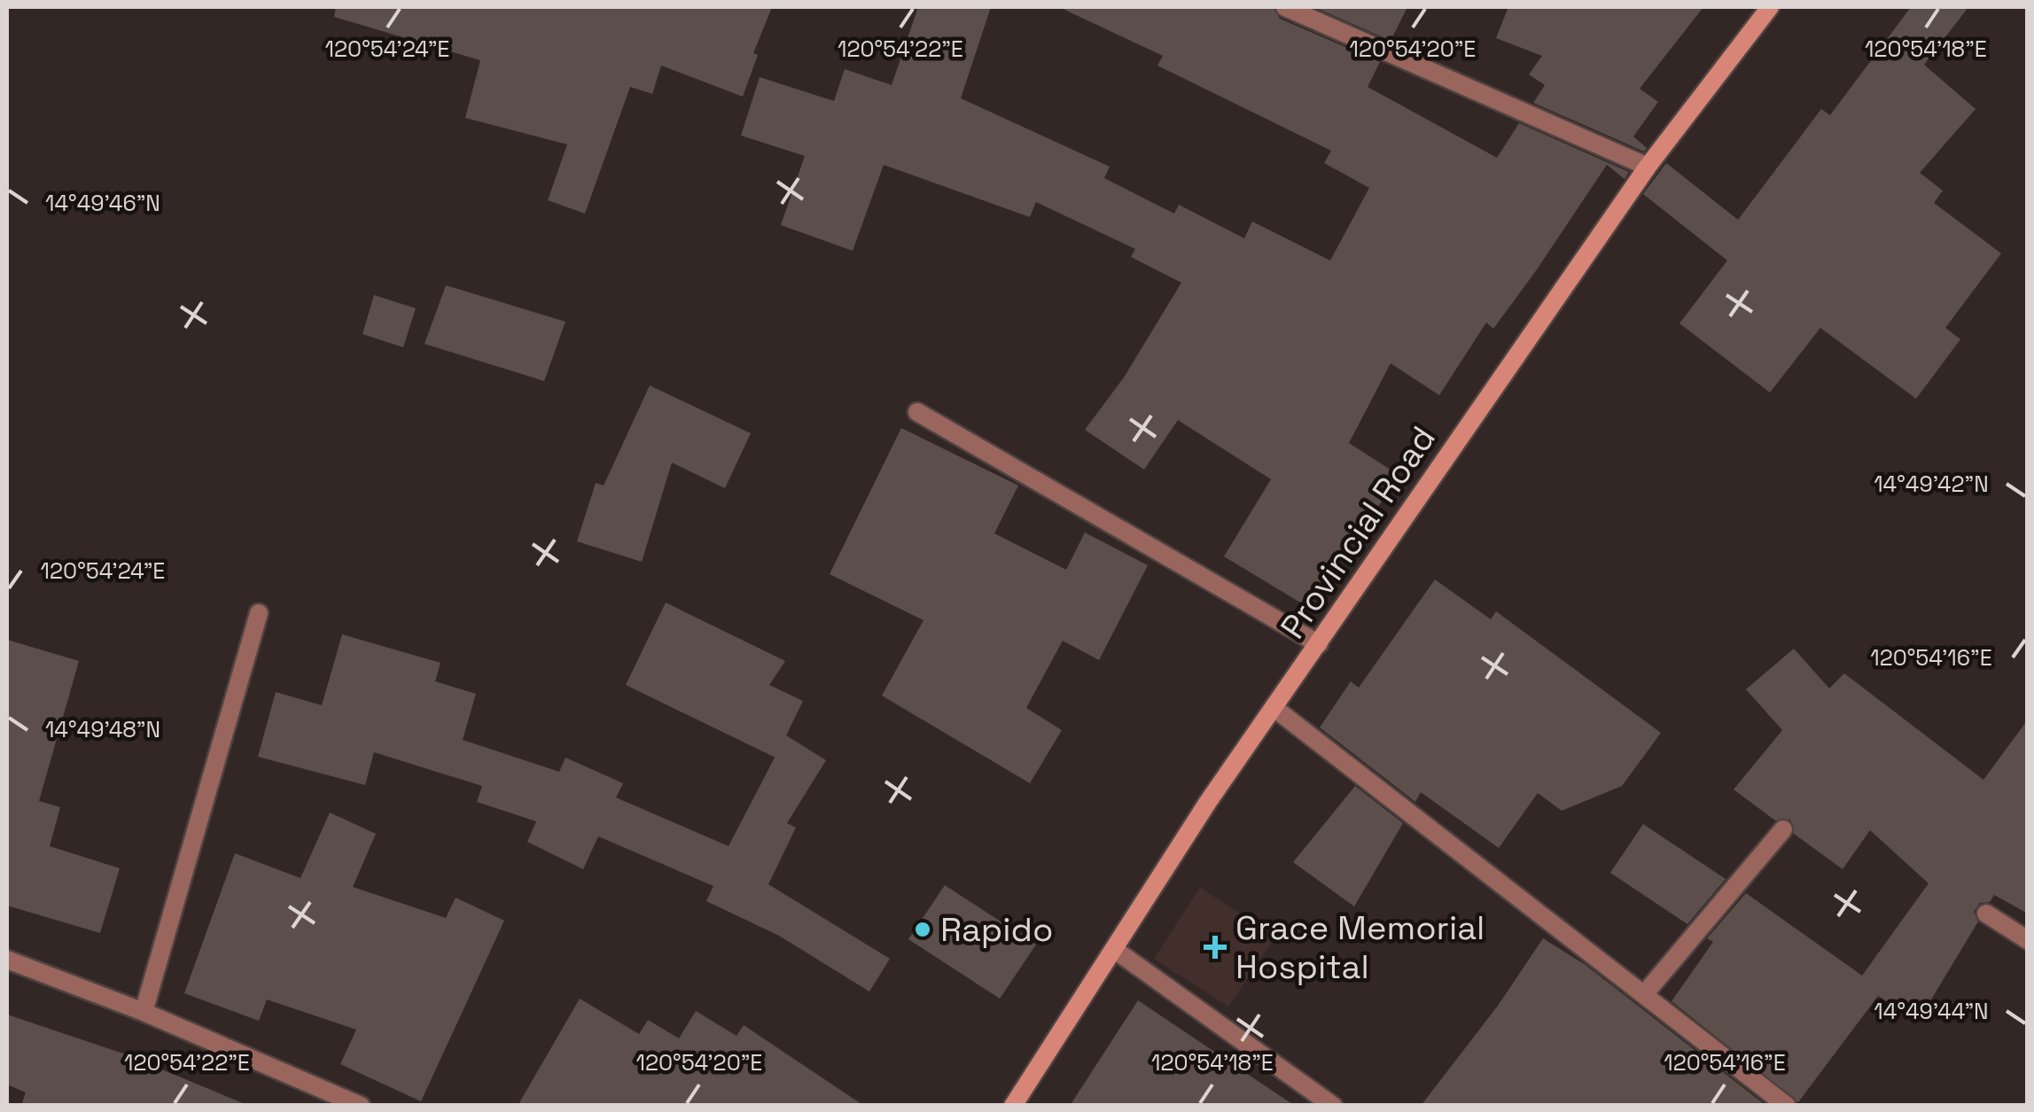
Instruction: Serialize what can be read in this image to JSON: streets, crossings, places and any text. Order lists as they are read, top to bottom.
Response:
{
  "streets": {
    "main road": ["Provincial Road"]
  },
  "places": {
    "other": ["Rapido"],
    "health": ["Grace Memorial Hospital"]
  },
  "coordinates": [
    "120°54'24\"E",
    "120°54'22\"E",
    "120°54'20\"E",
    "120°54'18\"E",
    "14°49'46\"N",
    "14°49'42\"N",
    "120°54'16\"E",
    "14°49'48\"N",
    "14°49'44\"N"
  ]
}
